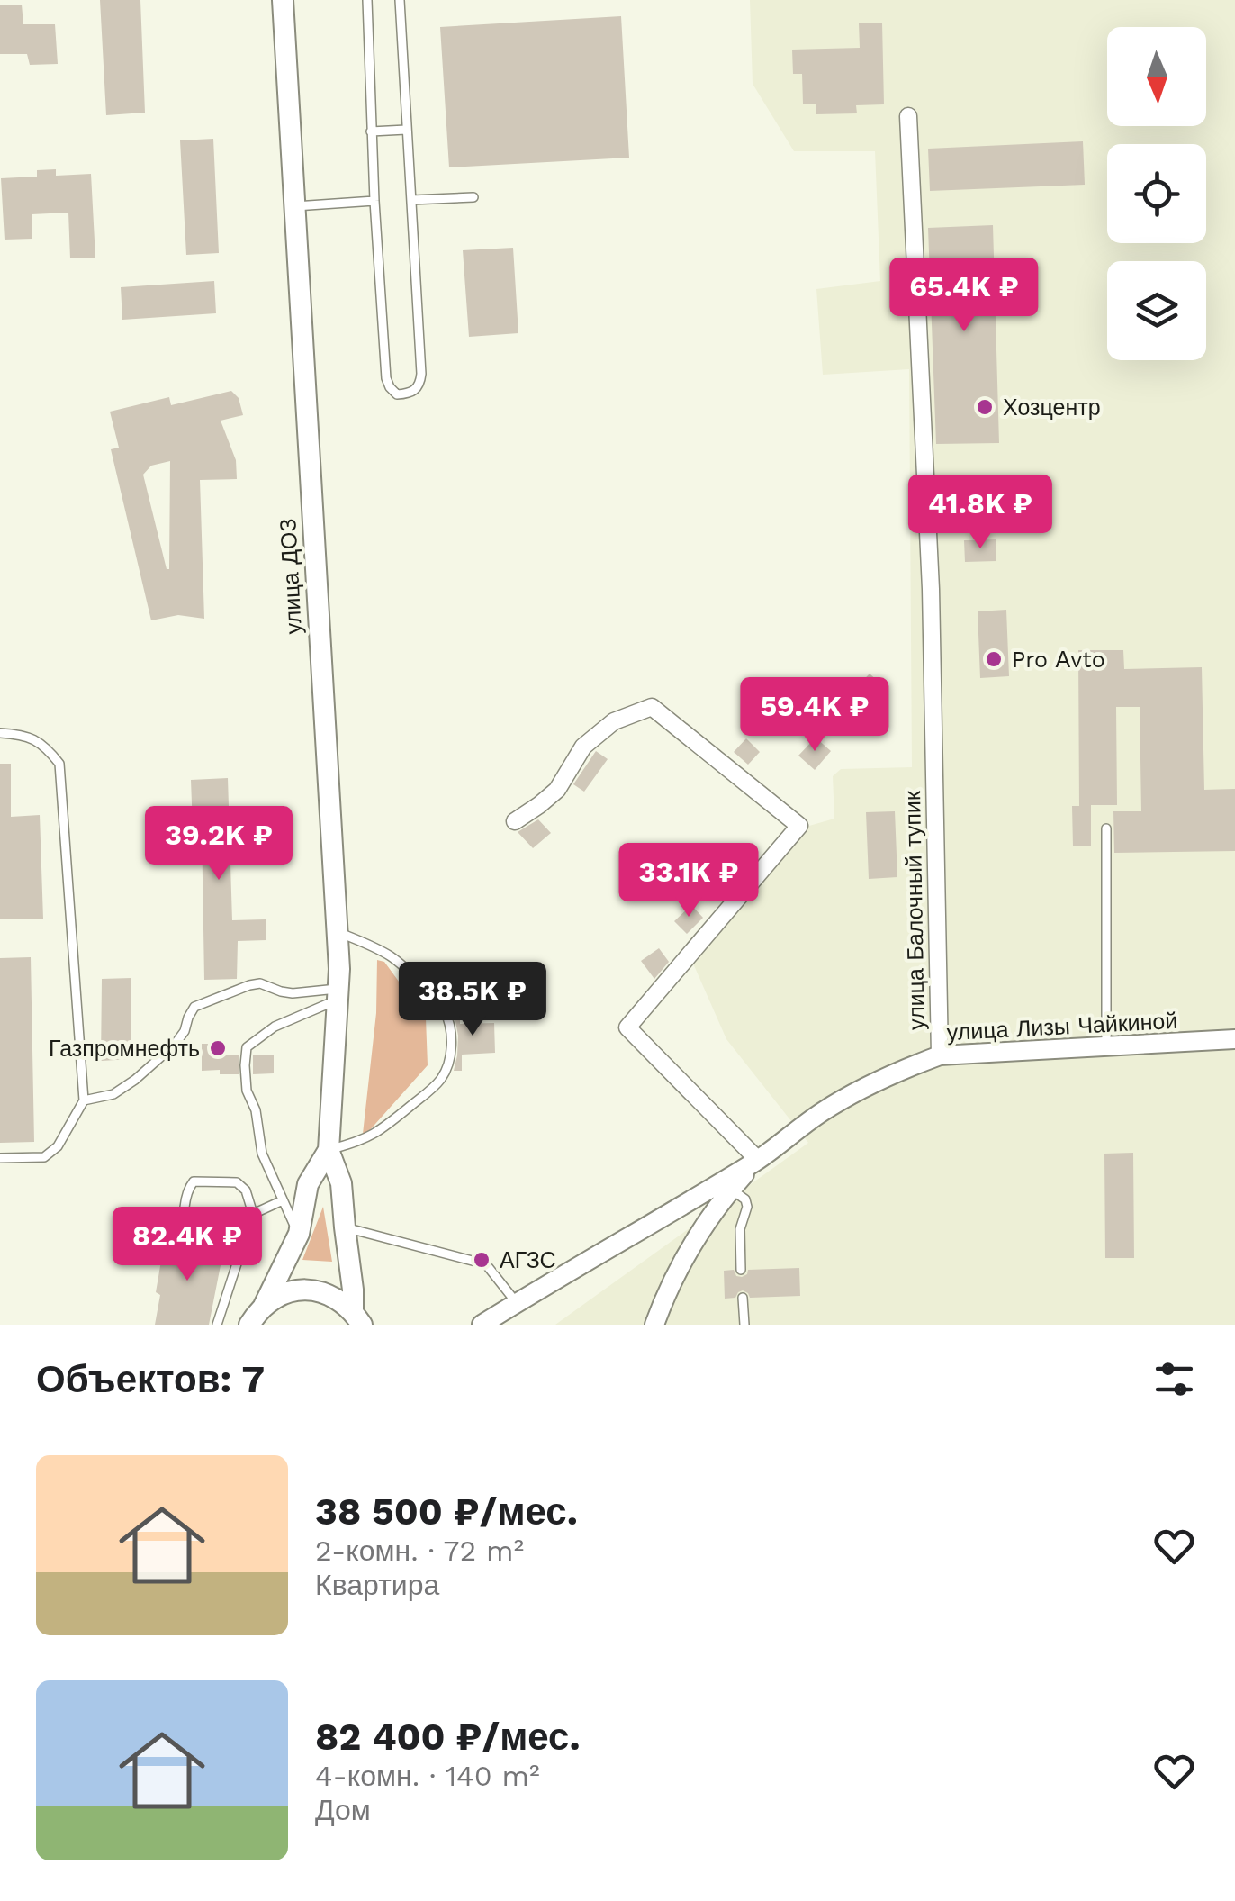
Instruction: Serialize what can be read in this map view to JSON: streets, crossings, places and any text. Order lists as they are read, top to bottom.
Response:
{
  "streets": {
    "main road": ["улица ДОЗ"],
    "street": ["улица Балочный тупик", "улица Лизы Чайкиной"]
  },
  "crossings": [
    ["улица Балочный тупик", "улица Лизы Чайкиной"]
  ],
  "places": [
    "Хозцентр",
    "Pro Аvto",
    "Газпромнефть",
    "АГЗС"
  ],
  "north": "bottom",
  "page": {
    "price": [
      "65.4K ₽",
      "41.8K ₽",
      "59.4K ₽",
      "39.2K ₽",
      "33.1K ₽",
      "38.5K ₽",
      "82.4K ₽"
    ],
    "heading": "Объектов: 7",
    "list": [
      {
        "name": "38 500 ₽/мес.",
        "note": "2-комн. · 72 m² · Квартира"
      },
      {
        "name": "82 400 ₽/мес.",
        "note": "4-комн. · 140 m² · Дом"
      }
    ]
  }
}
